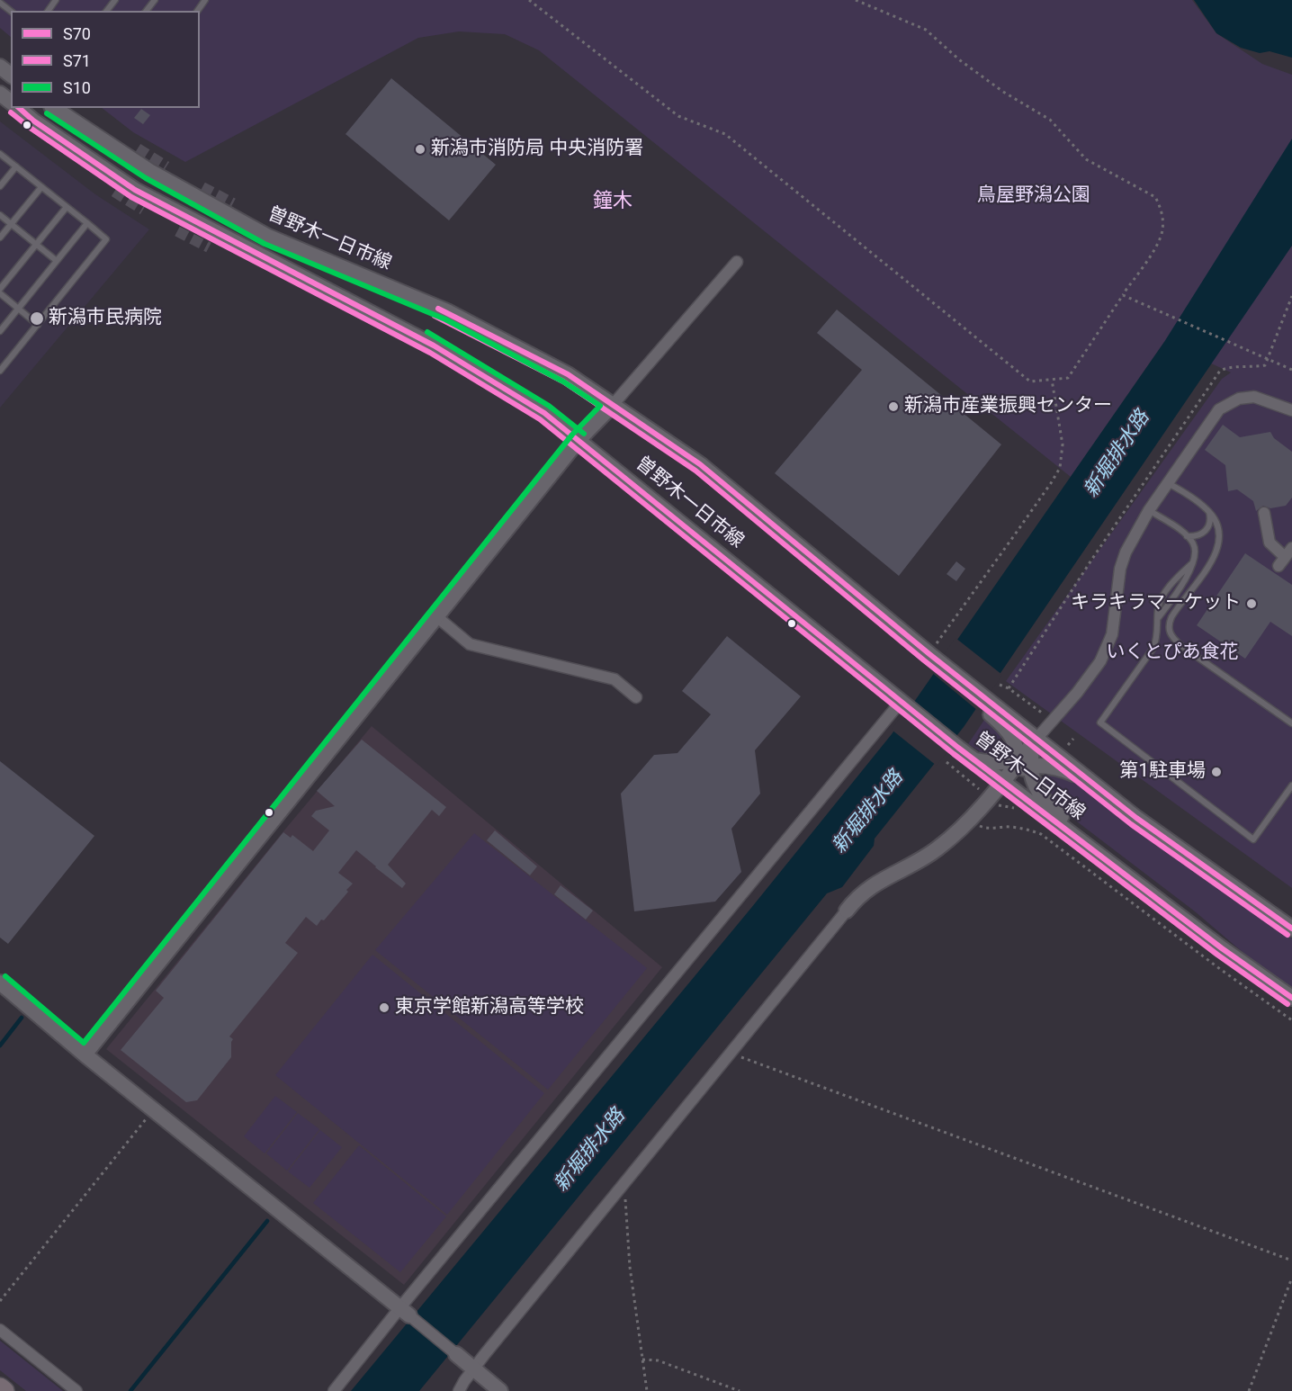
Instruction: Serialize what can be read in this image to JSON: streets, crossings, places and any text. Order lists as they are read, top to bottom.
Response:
{
  "streets": {
    "main road": ["曽野木一日市線"]
  },
  "districts": ["鐘木"],
  "water": ["新堀排水路"],
  "parks": ["鳥屋野潟公園", "いくとぴあ食花"],
  "places": [
    "新潟市消防局 中央消防署",
    "新潟市民病院",
    "新潟市産業振興センター",
    "キラキラマーケット",
    "第1駐車場",
    "東京学館新潟高等学校"
  ],
  "lines": ["transit line S70", "transit line S71", "transit line S10"],
  "legend": ["S70", "S71", "S10"]
}
